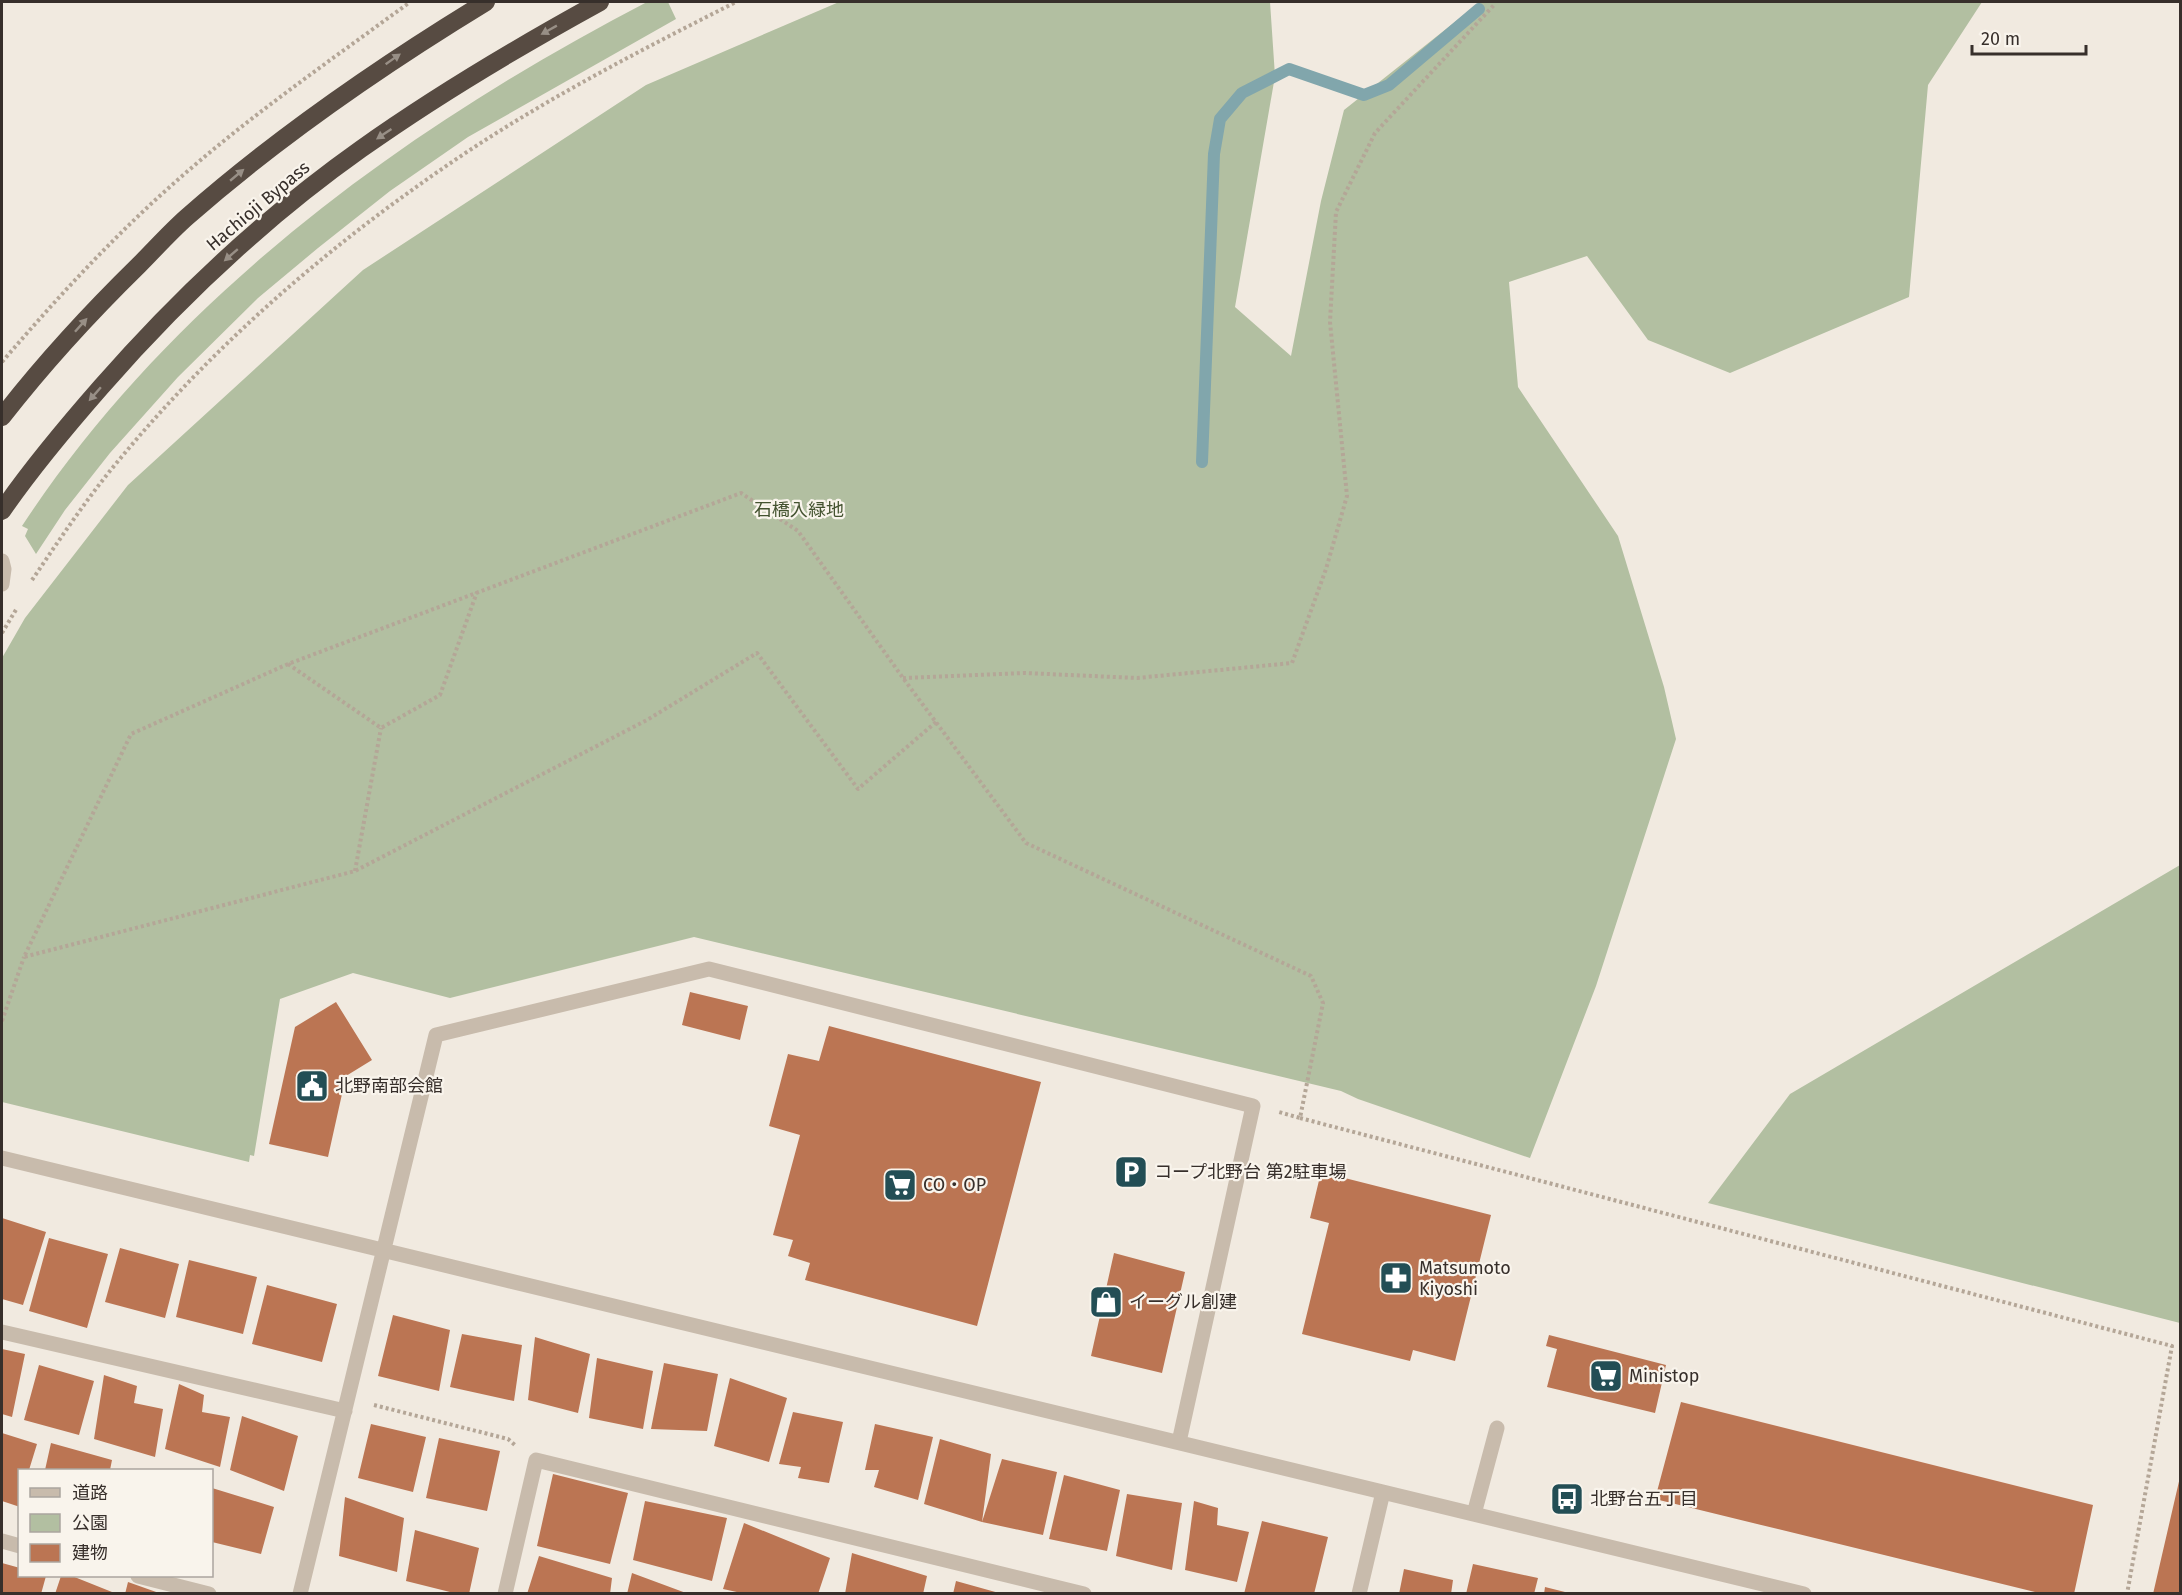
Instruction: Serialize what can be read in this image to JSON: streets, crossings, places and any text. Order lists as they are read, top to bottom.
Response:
{
  "streets": {
    "highway": ["Hachioji Bypass"]
  },
  "parks": ["石橋入緑地"],
  "places": {
    "public building": ["北野南部会館"],
    "parking": ["コープ北野台 第2駐車場"],
    "supermarket": ["CO・OP", "Ministop"],
    "pharmacy": ["Matsumoto Kiyoshi"],
    "shop": ["イーグル創建"],
    "bus stop": ["北野台五丁目"]
  },
  "legend": ["道路", "公園", "建物"],
  "scale_bar": "20 m"
}
